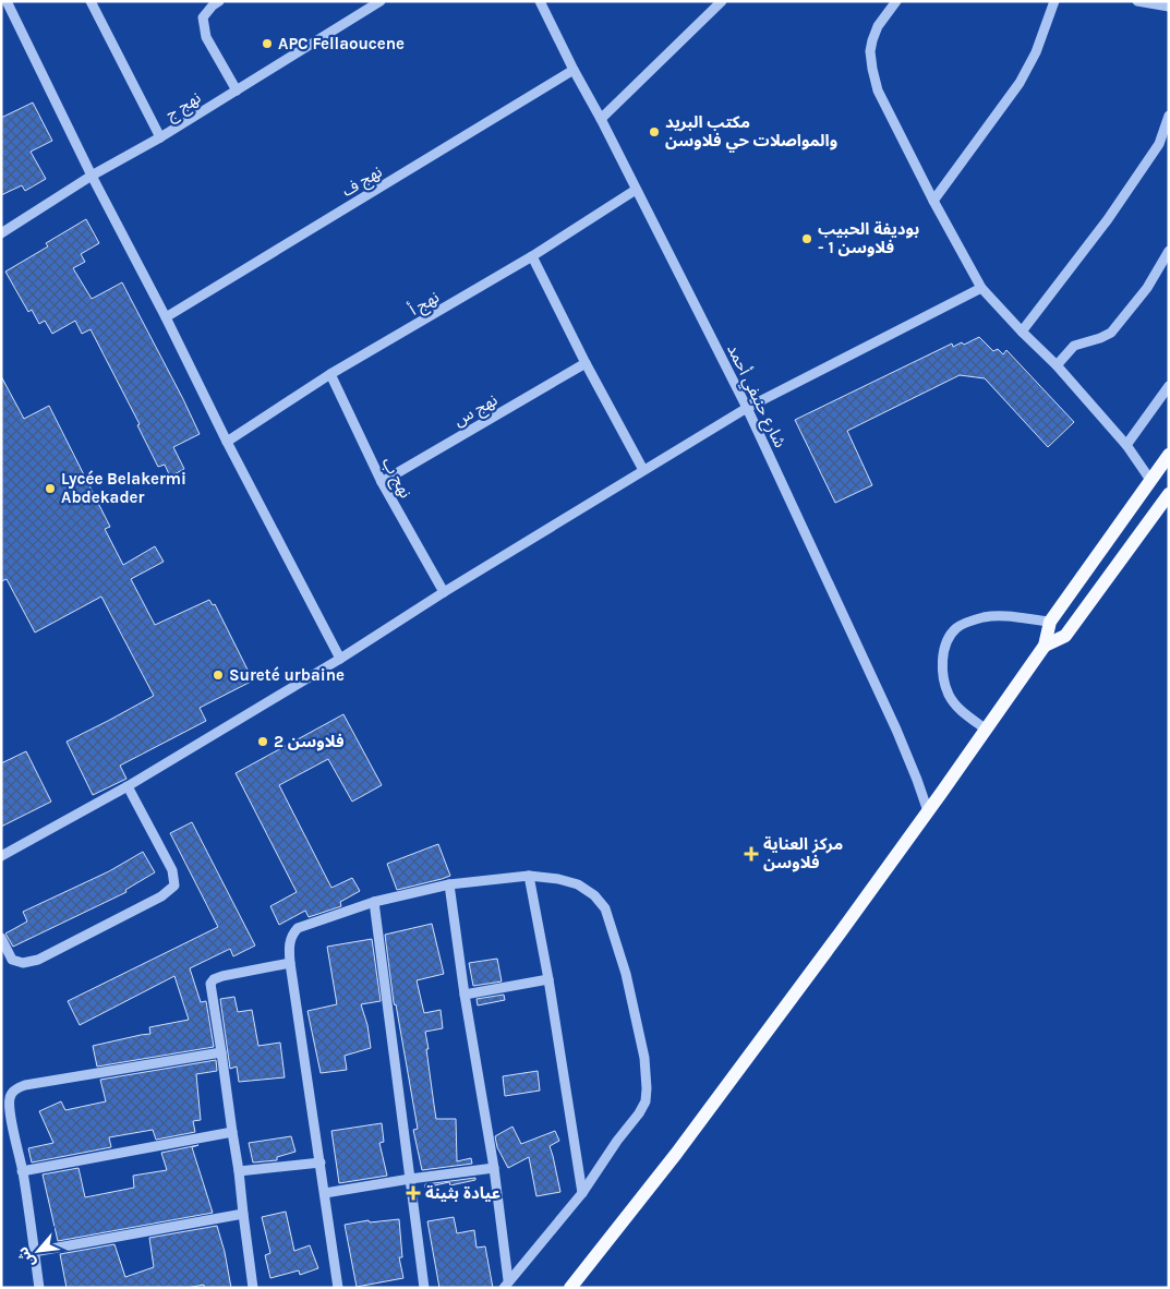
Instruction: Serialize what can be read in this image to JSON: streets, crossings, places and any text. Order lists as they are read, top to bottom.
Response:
{
  "streets": {
    "street": [
      "نهج ج",
      "نهج ف",
      "نهج أ",
      "شارع حنيفي أحمد",
      "نهج س",
      "نهج ب"
    ]
  },
  "crossings": [
    ["نهج ف", "شارع حنيفي أحمد"],
    ["نهج أ", "شارع حنيفي أحمد"],
    ["نهج أ", "نهج ب"],
    ["نهج س", "نهج ب"]
  ],
  "places": {
    "other": [
      "APC Fellaoucene",
      "مكتب البريد والمواصلات حي فلاوسن",
      "بوديفة الحبيب - فلاوسن 1",
      "Lycée Belakermi Abdekader",
      "Sureté urbaine",
      "فلاوسن 2"
    ],
    "health": ["مركز العناية فلاوسن", "عيادة بثينة"]
  },
  "north": "bottom left"
}
